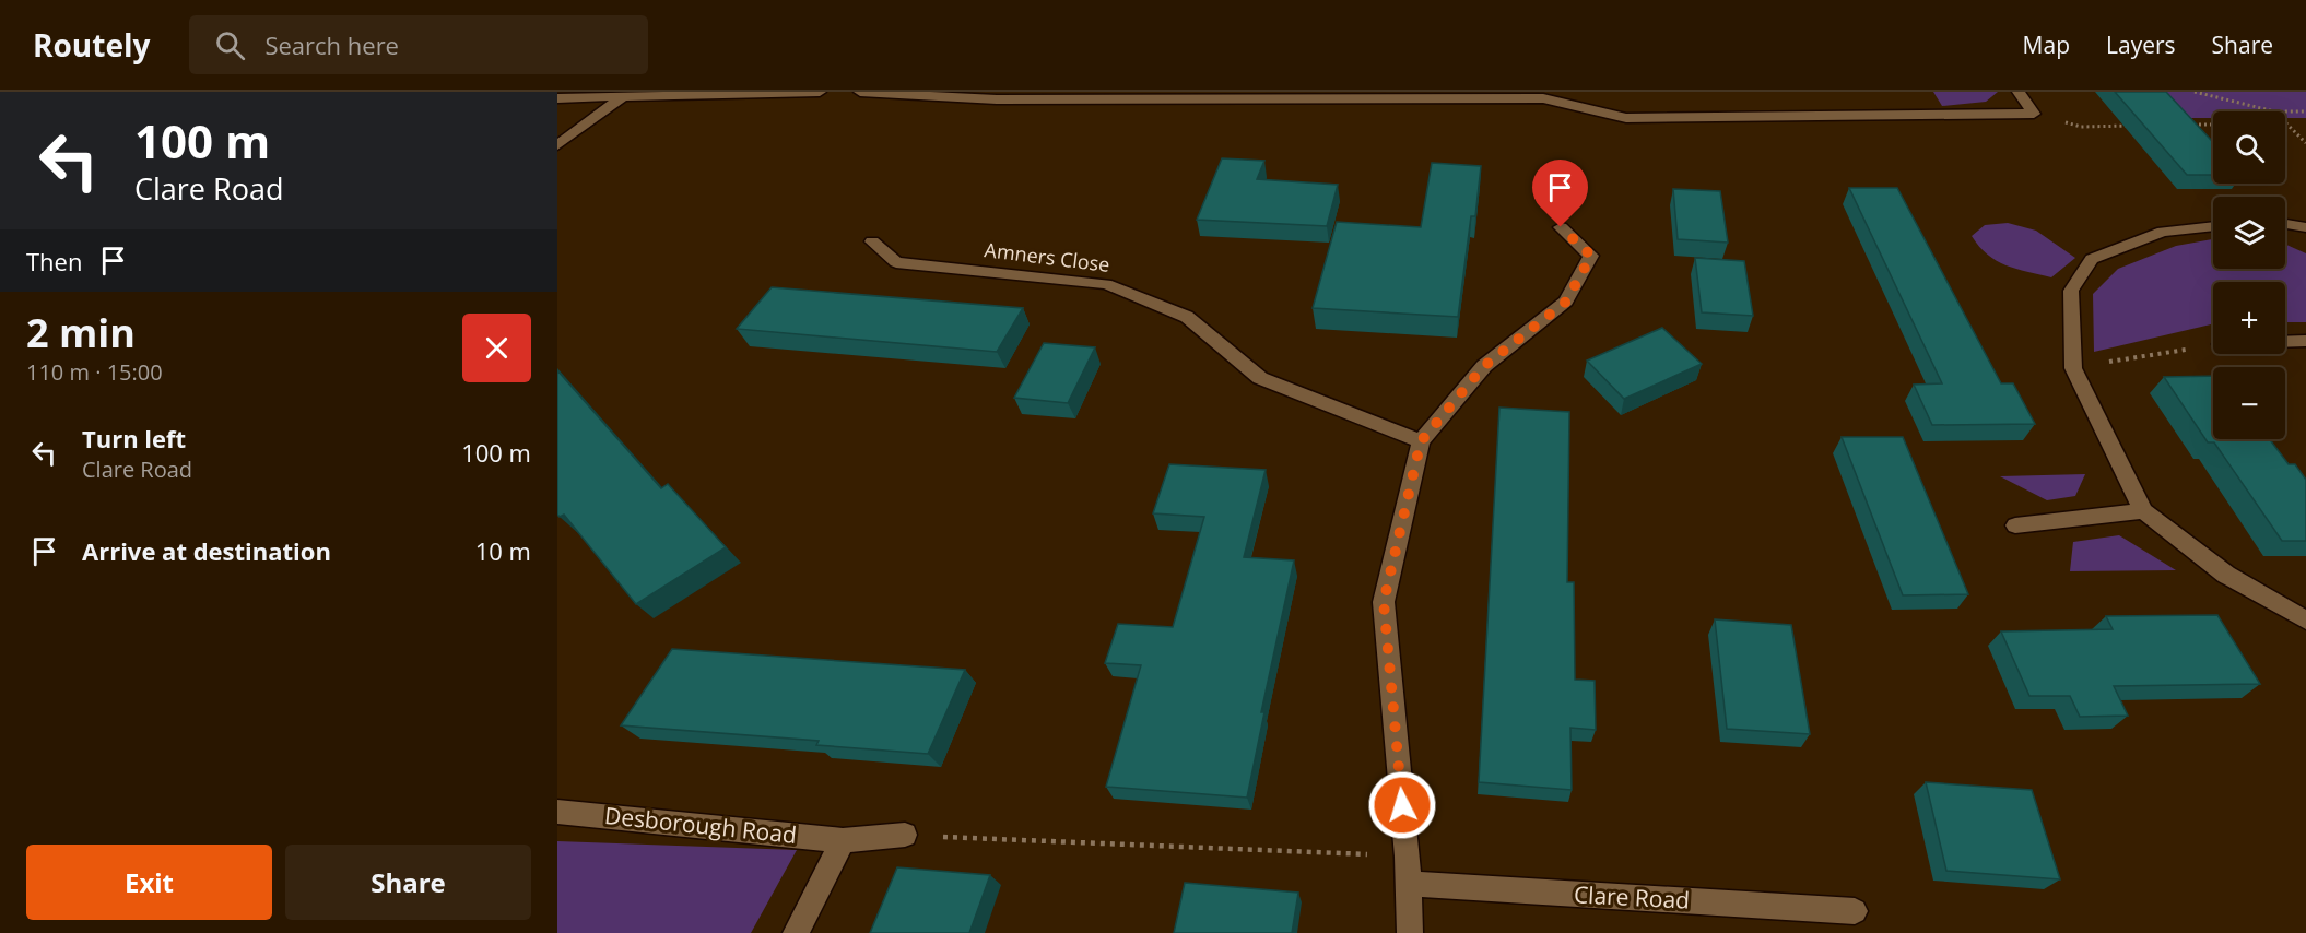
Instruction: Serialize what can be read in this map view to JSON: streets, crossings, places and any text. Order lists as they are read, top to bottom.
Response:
{
  "streets": {
    "street": ["Amners Close", "Desborough Road", "Clare Road"]
  },
  "page": {
    "header": "Routely",
    "search": "Search here",
    "nav": ["Map", "Layers", "Share"],
    "turn": ["100 m", "Clare Road"],
    "map_buttons": ["+", "−"],
    "then": "Then",
    "heading": ["2 min", "110 m · 15:00"],
    "list": [
      {
        "name": "Turn left",
        "note": "Clare Road",
        "value": "100 m"
      },
      {
        "name": "Arrive at destination",
        "value": "10 m"
      }
    ],
    "buttons": ["Exit", "Share"]
  }
}
